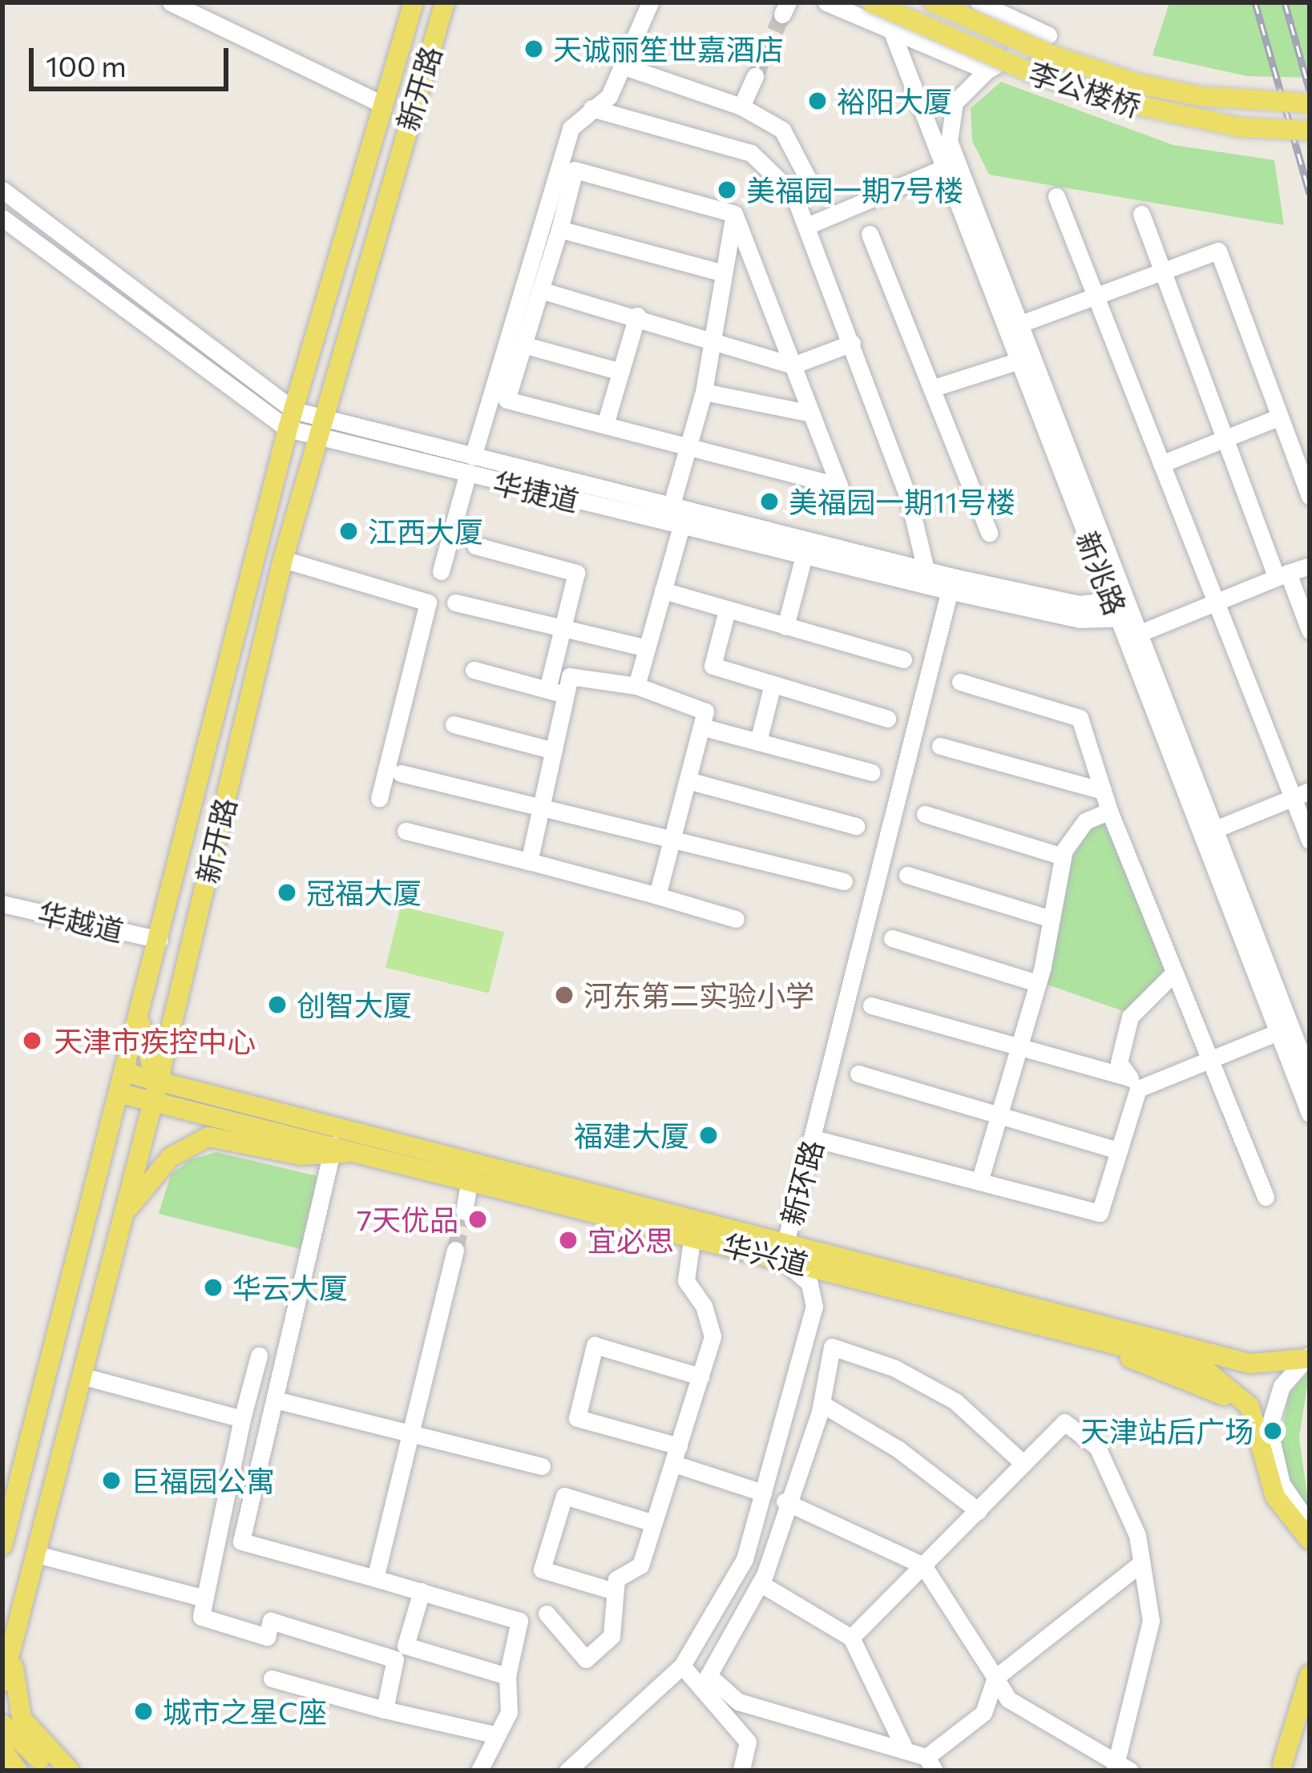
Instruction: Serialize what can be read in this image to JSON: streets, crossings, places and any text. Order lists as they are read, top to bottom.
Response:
{
  "streets": {
    "main road": ["新开路", "李公楼桥", "华兴道"],
    "street": [
      "华捷道",
      "新兆路",
      "华越道",
      "新环路"
    ]
  },
  "crossings": [
    ["新开路", "华捷道"],
    ["新开路", "华越道"],
    ["新开路", "华兴道"],
    ["华捷道", "新兆路"],
    ["华捷道", "新环路"],
    ["新环路", "华兴道"]
  ],
  "places": [
    "天诚丽笙世嘉酒店",
    "裕阳大厦",
    "美福园一期7号楼",
    "美福园一期11号楼",
    "江西大厦",
    "冠福大厦",
    "河东第二实验小学",
    "创智大厦",
    "天津市疾控中心",
    "福建大厦",
    "7天优品",
    "宜必思",
    "华云大厦",
    "天津站后广场",
    "巨福园公寓",
    "城市之星C座"
  ],
  "scale_bar": "100 m"
}
